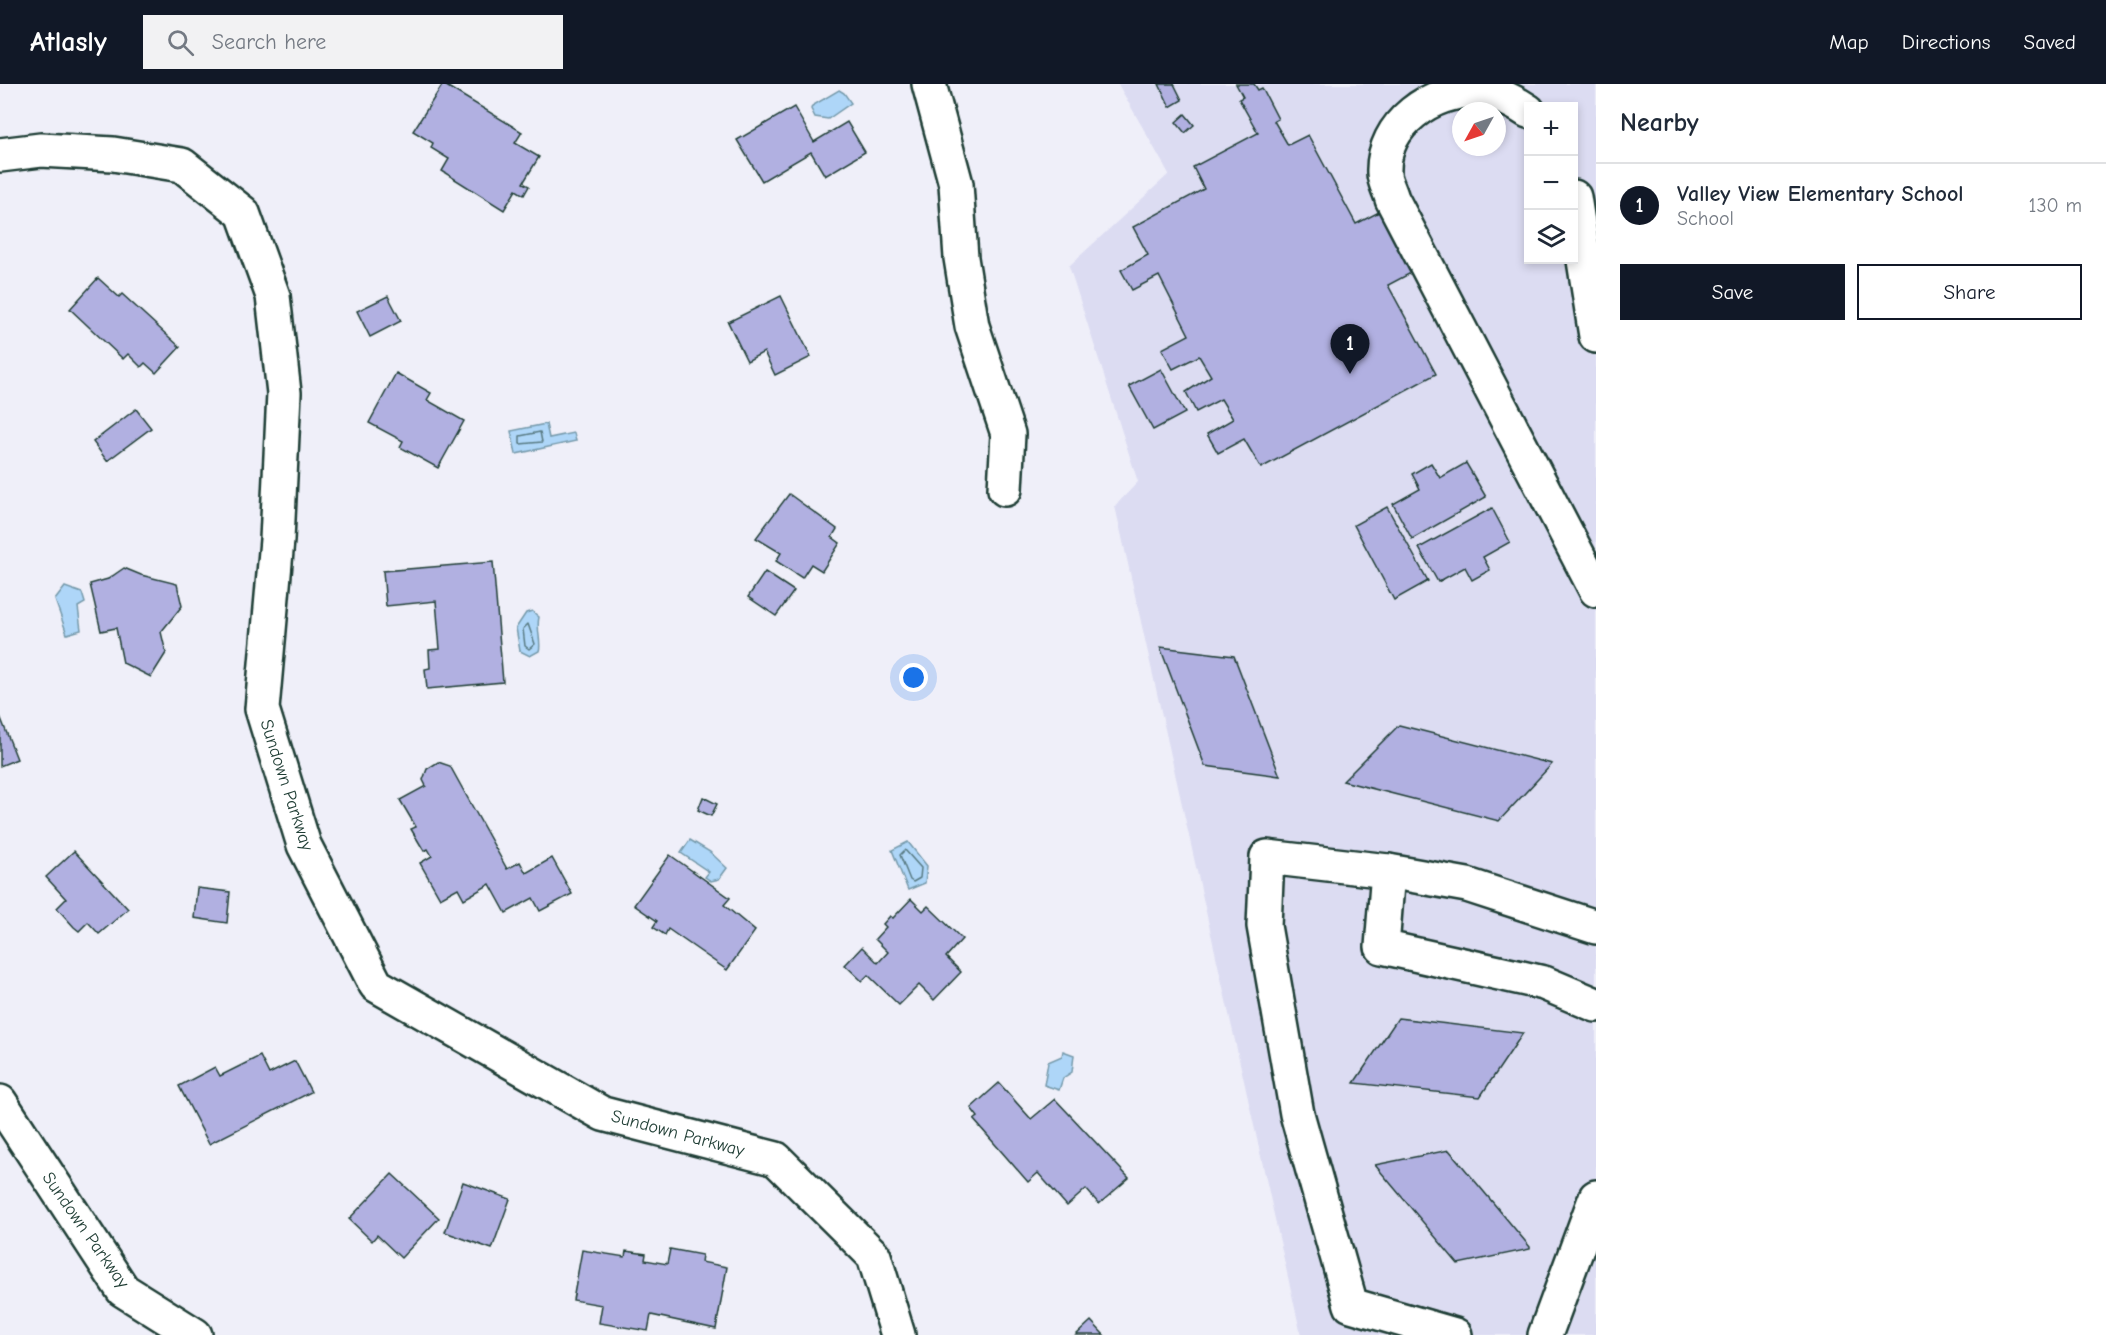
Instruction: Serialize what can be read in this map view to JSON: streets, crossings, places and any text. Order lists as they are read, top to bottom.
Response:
{
  "streets": {
    "street": ["Sundown Parkway"]
  },
  "north": "bottom left",
  "page": {
    "header": "Atlasly",
    "search": "Search here",
    "nav": ["Map", "Directions", "Saved"],
    "heading": "Nearby",
    "map_buttons": ["+", "−"],
    "list": [
      {
        "mark": "1",
        "name": "Valley View Elementary School",
        "note": "School",
        "value": "130 m"
      }
    ],
    "buttons": ["Save", "Share"],
    "pins": "1"
  }
}
